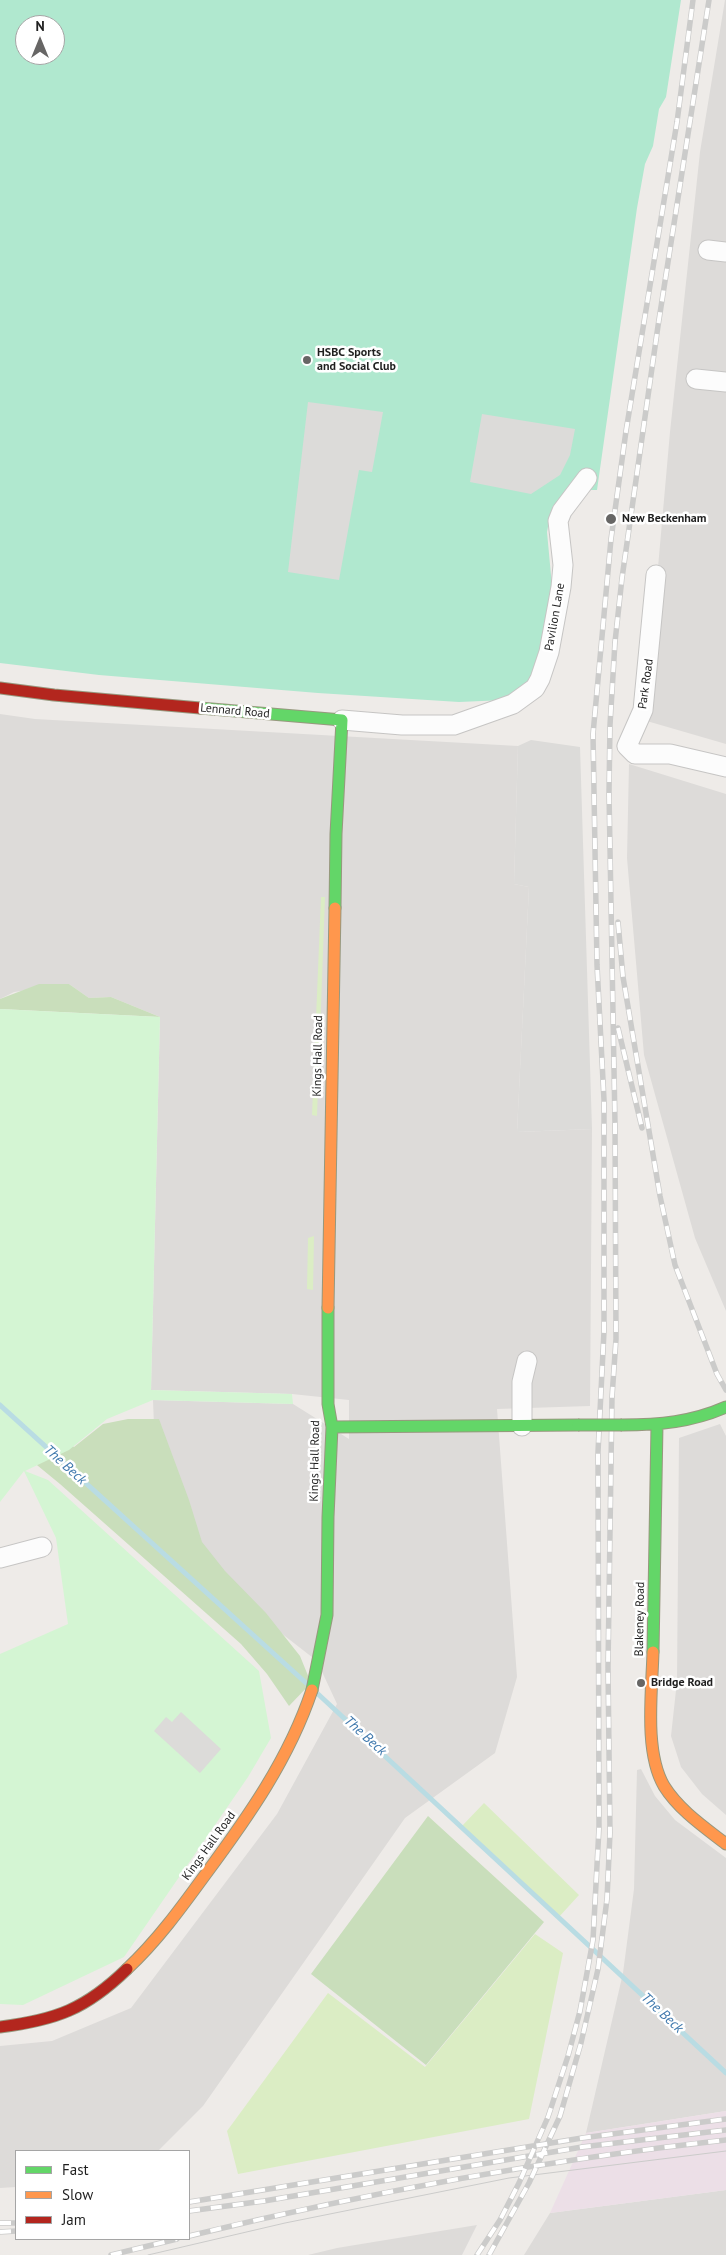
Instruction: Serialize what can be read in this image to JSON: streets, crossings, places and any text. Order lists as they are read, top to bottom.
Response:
{
  "streets": {
    "street": [
      "Pavilion Lane",
      "Park Road",
      "Lennard Road",
      "Kings Hall Road",
      "Blakeney Road"
    ]
  },
  "crossings": [
    ["Pavilion Lane", "Lennard Road"],
    ["Lennard Road", "Kings Hall Road"]
  ],
  "water": ["The Beck"],
  "places": ["HSBC Sports and Social Club", "New Beckenham", "Bridge Road"],
  "legend": ["Fast", "Slow", "Jam"],
  "north": "top"
}
